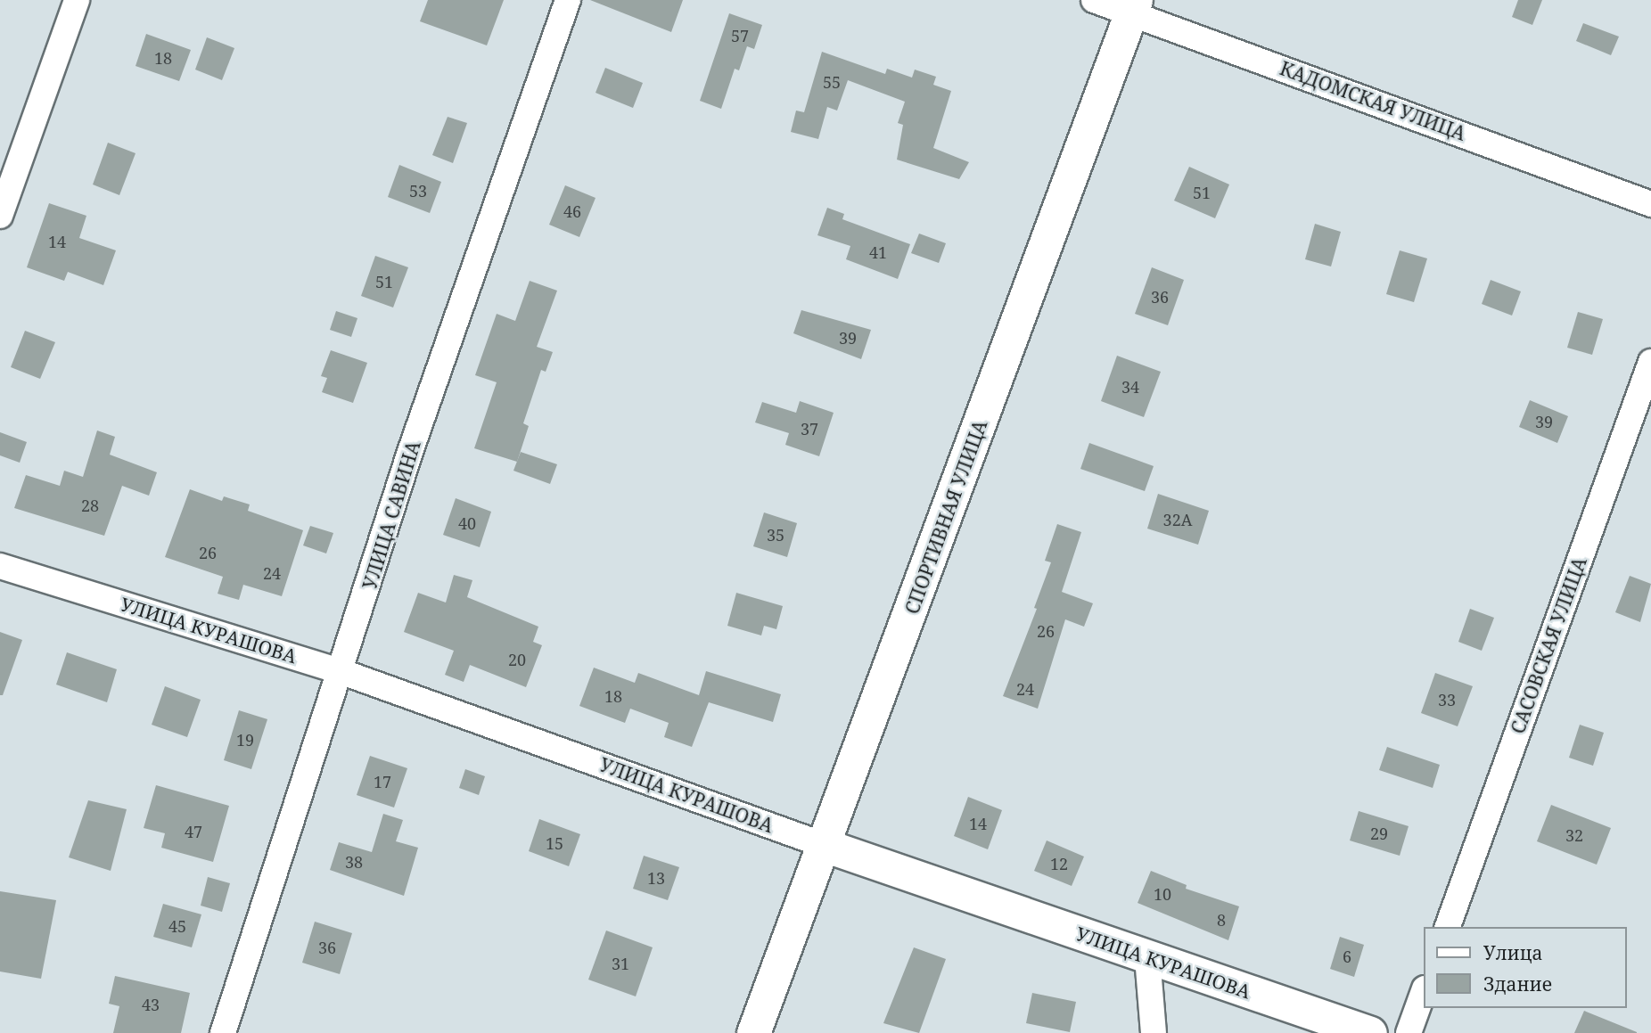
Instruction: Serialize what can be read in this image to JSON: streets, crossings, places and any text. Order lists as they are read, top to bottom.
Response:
{
  "streets": {
    "street": [
      "КАДОМСКАЯ УЛИЦА",
      "УЛИЦА САВИНА",
      "СПОРТИВНАЯ УЛИЦА",
      "УЛИЦА КУРАШОВА",
      "САСОВСКАЯ УЛИЦА"
    ]
  },
  "crossings": [
    ["КАДОМСКАЯ УЛИЦА", "СПОРТИВНАЯ УЛИЦА"],
    ["УЛИЦА САВИНА", "УЛИЦА КУРАШОВА"],
    ["СПОРТИВНАЯ УЛИЦА", "УЛИЦА КУРАШОВА"]
  ],
  "house_numbers": [
    "57",
    "18",
    "55",
    "53",
    "51",
    "46",
    "14",
    "41",
    "51",
    "36",
    "39",
    "34",
    "39",
    "37",
    "28",
    "32А",
    "40",
    "35",
    "26",
    "24",
    "26",
    "20",
    "24",
    "18",
    "33",
    "19",
    "17",
    "14",
    "47",
    "29",
    "32",
    "15",
    "38",
    "12",
    "13",
    "10",
    "8",
    "45",
    "36",
    "6",
    "31",
    "43"
  ],
  "legend": ["Улица", "Здание"]
}
